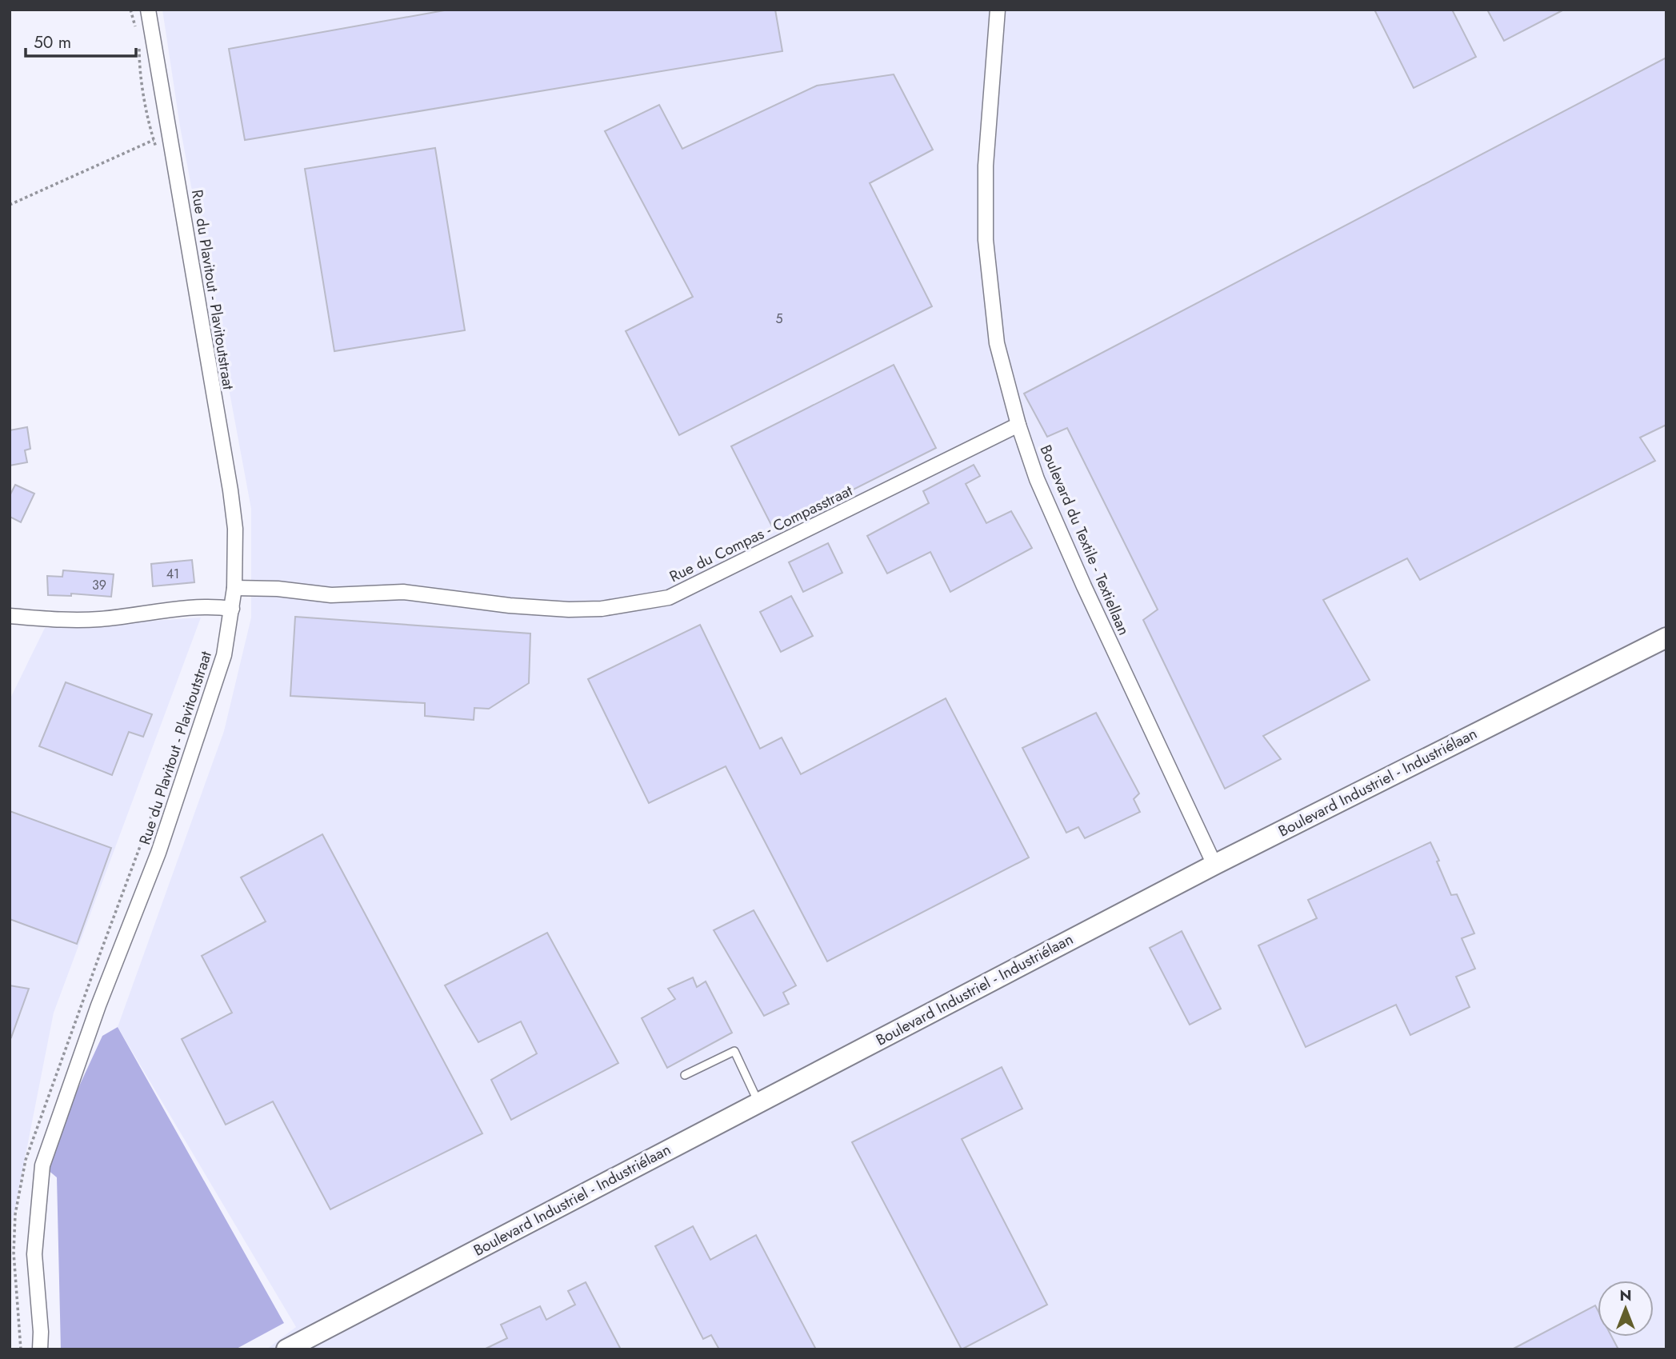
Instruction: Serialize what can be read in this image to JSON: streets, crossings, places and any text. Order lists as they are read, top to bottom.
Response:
{
  "streets": {
    "main road": ["Boulevard Industriel - Industriélaan"],
    "street": ["Rue du Plavitout - Plavitoutstraat", "Rue du Compas - Compasstraat", "Boulevard du Textile - Textiellaan"]
  },
  "crossings": [
    ["Rue du Plavitout - Plavitoutstraat", "Rue du Compas - Compasstraat"],
    ["Rue du Compas - Compasstraat", "Boulevard du Textile - Textiellaan"],
    ["Boulevard du Textile - Textiellaan", "Boulevard Industriel - Industriélaan"]
  ],
  "house_numbers": ["5", "41", "39"],
  "scale_bar": "50 m",
  "north": "top"
}
